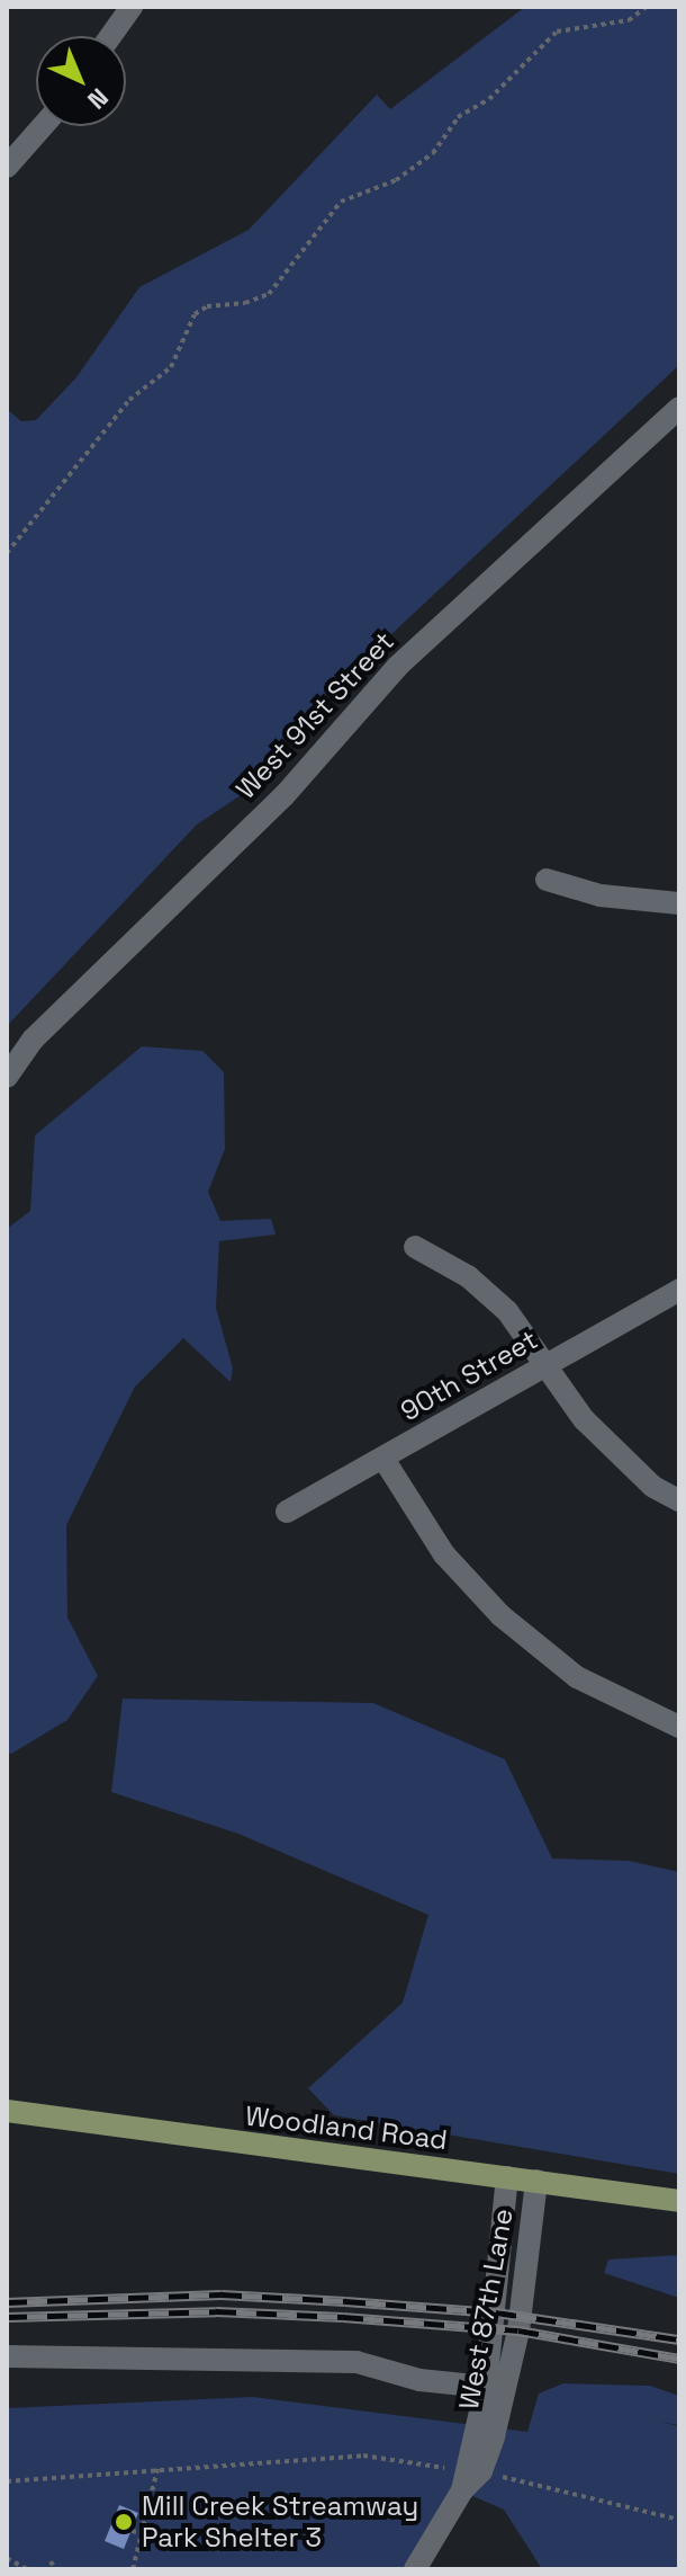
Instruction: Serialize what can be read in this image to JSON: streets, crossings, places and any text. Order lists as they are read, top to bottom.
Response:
{
  "streets": {
    "main road": ["Woodland Road"],
    "street": ["West 91st Street", "90th Street", "West 87th Lane"]
  },
  "crossings": [
    ["Woodland Road", "West 87th Lane"]
  ],
  "places": ["Mill Creek Streamway Park Shelter 3"],
  "north": "bottom right"
}
